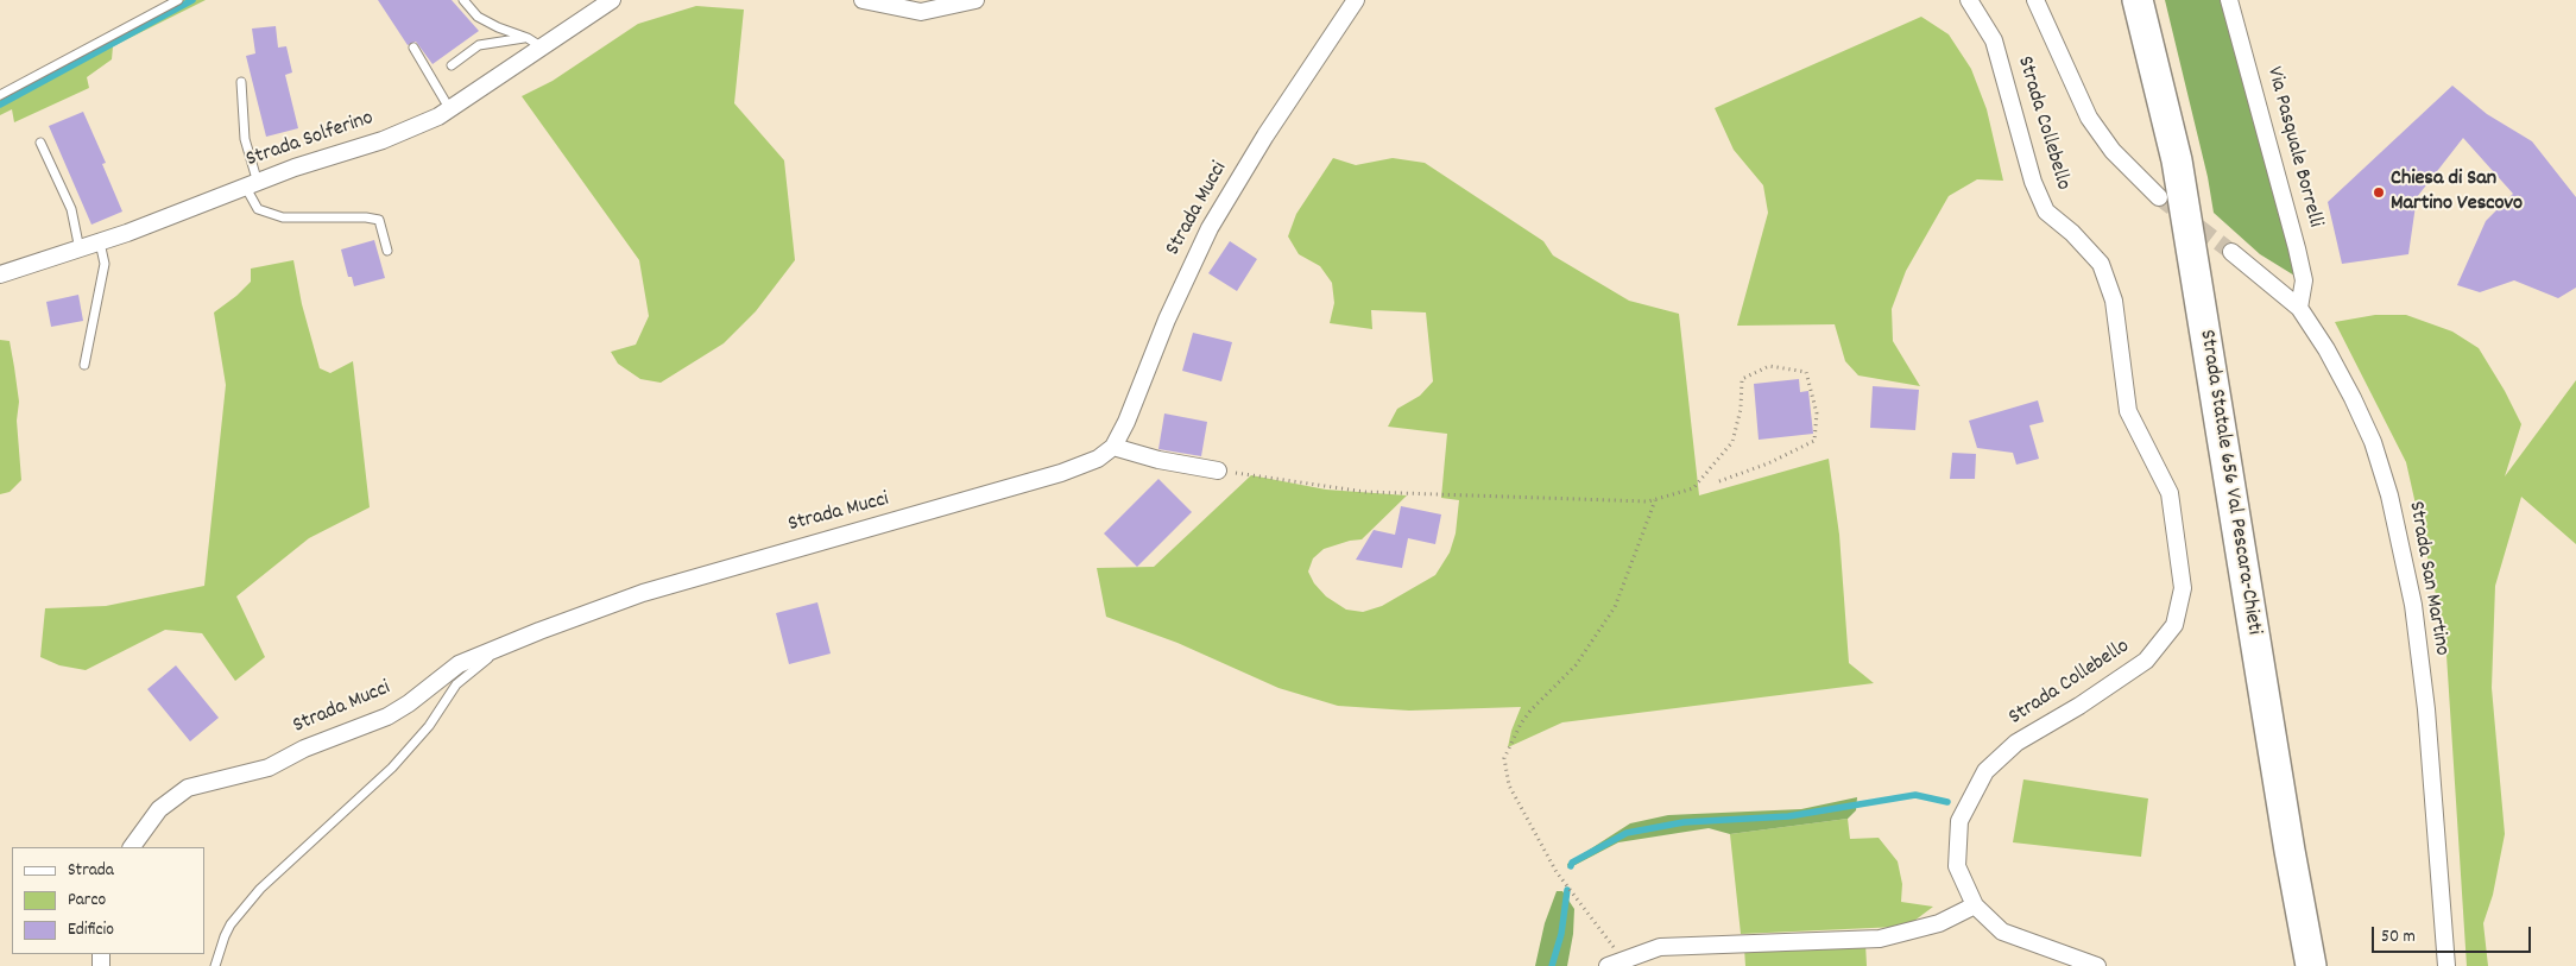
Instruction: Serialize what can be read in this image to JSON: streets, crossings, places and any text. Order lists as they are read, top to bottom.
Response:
{
  "streets": {
    "highway": ["Strada Statale 656 Val Pescara-Chieti"],
    "street": [
      "Strada Collebello",
      "Strada Solferino",
      "Via Pasquale Borrelli",
      "Strada Mucci",
      "Strada San Martino"
    ]
  },
  "crossings": [
    ["Via Pasquale Borrelli", "Strada San Martino"]
  ],
  "places": ["Chiesa di San Martino Vescovo"],
  "legend": ["Strada", "Parco", "Edificio"],
  "scale_bar": "50 m"
}
